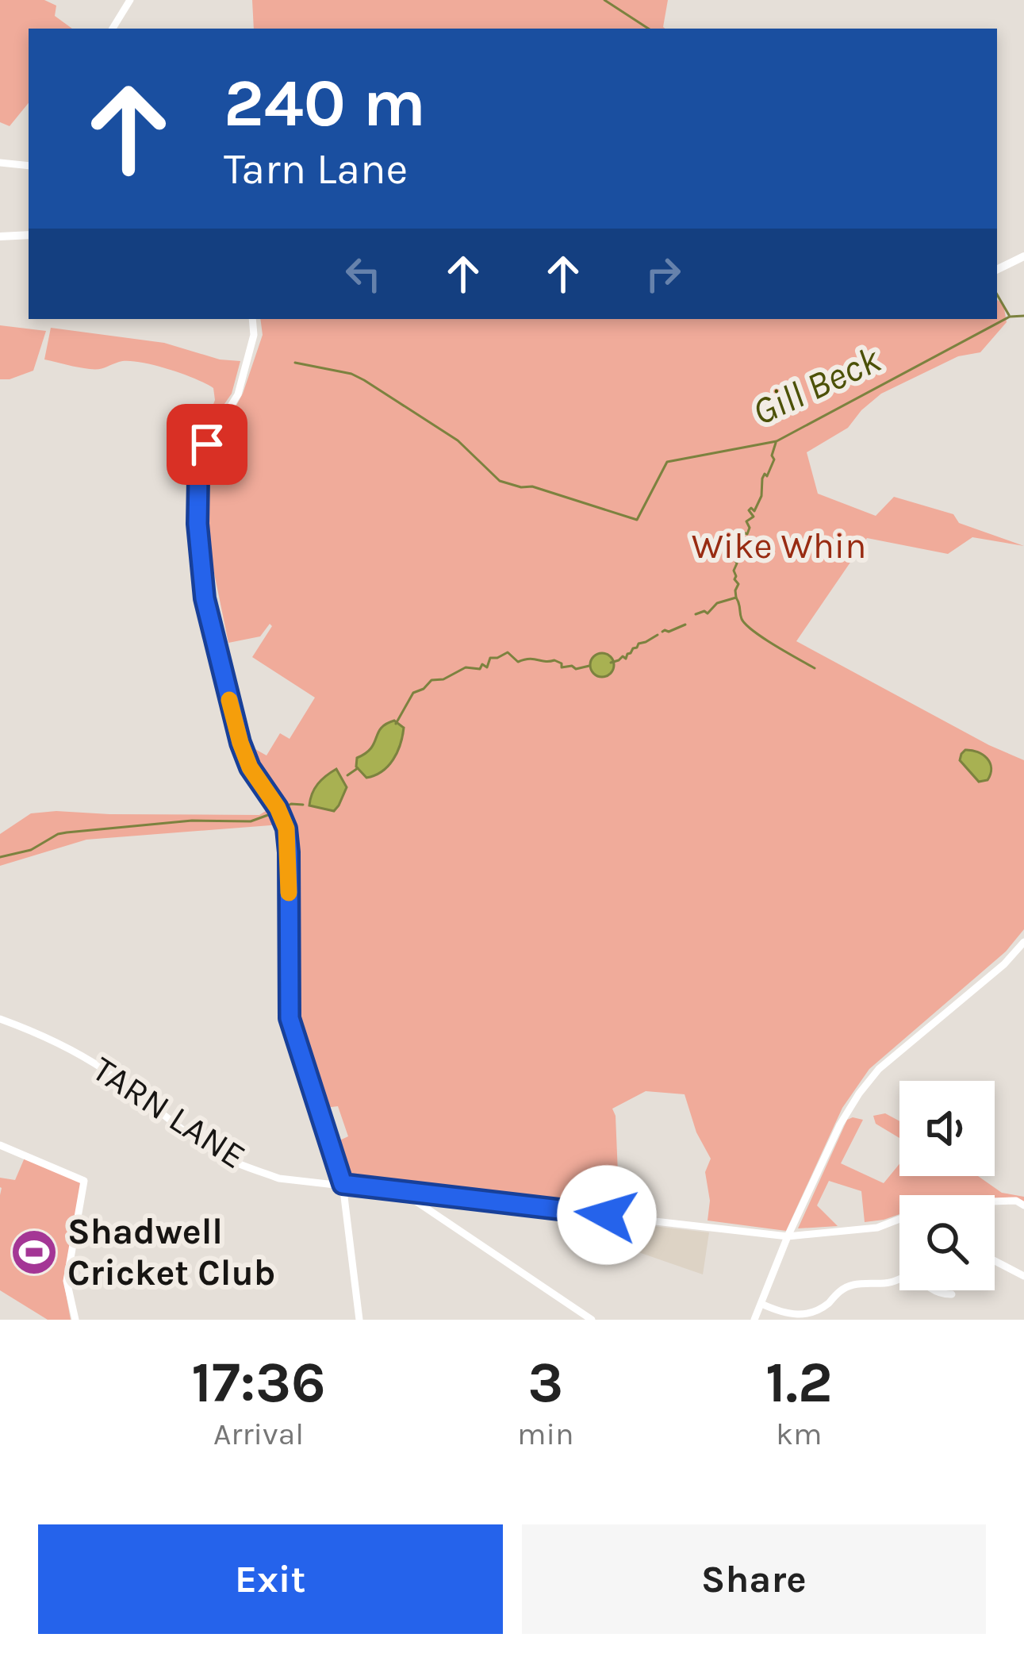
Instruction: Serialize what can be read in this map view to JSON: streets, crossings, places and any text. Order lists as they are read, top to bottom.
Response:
{
  "streets": {
    "street": ["TARN LANE"]
  },
  "water": ["Gill Beck"],
  "parks": ["Wike Whin"],
  "places": {
    "sports": ["Shadwell Cricket Club"]
  },
  "page": {
    "turn": ["240 m", "Tarn Lane"],
    "eta": [
      "17:36",
      "Arrival",
      "3",
      "min",
      "1.2",
      "km"
    ],
    "buttons": ["Exit", "Share"]
  }
}
